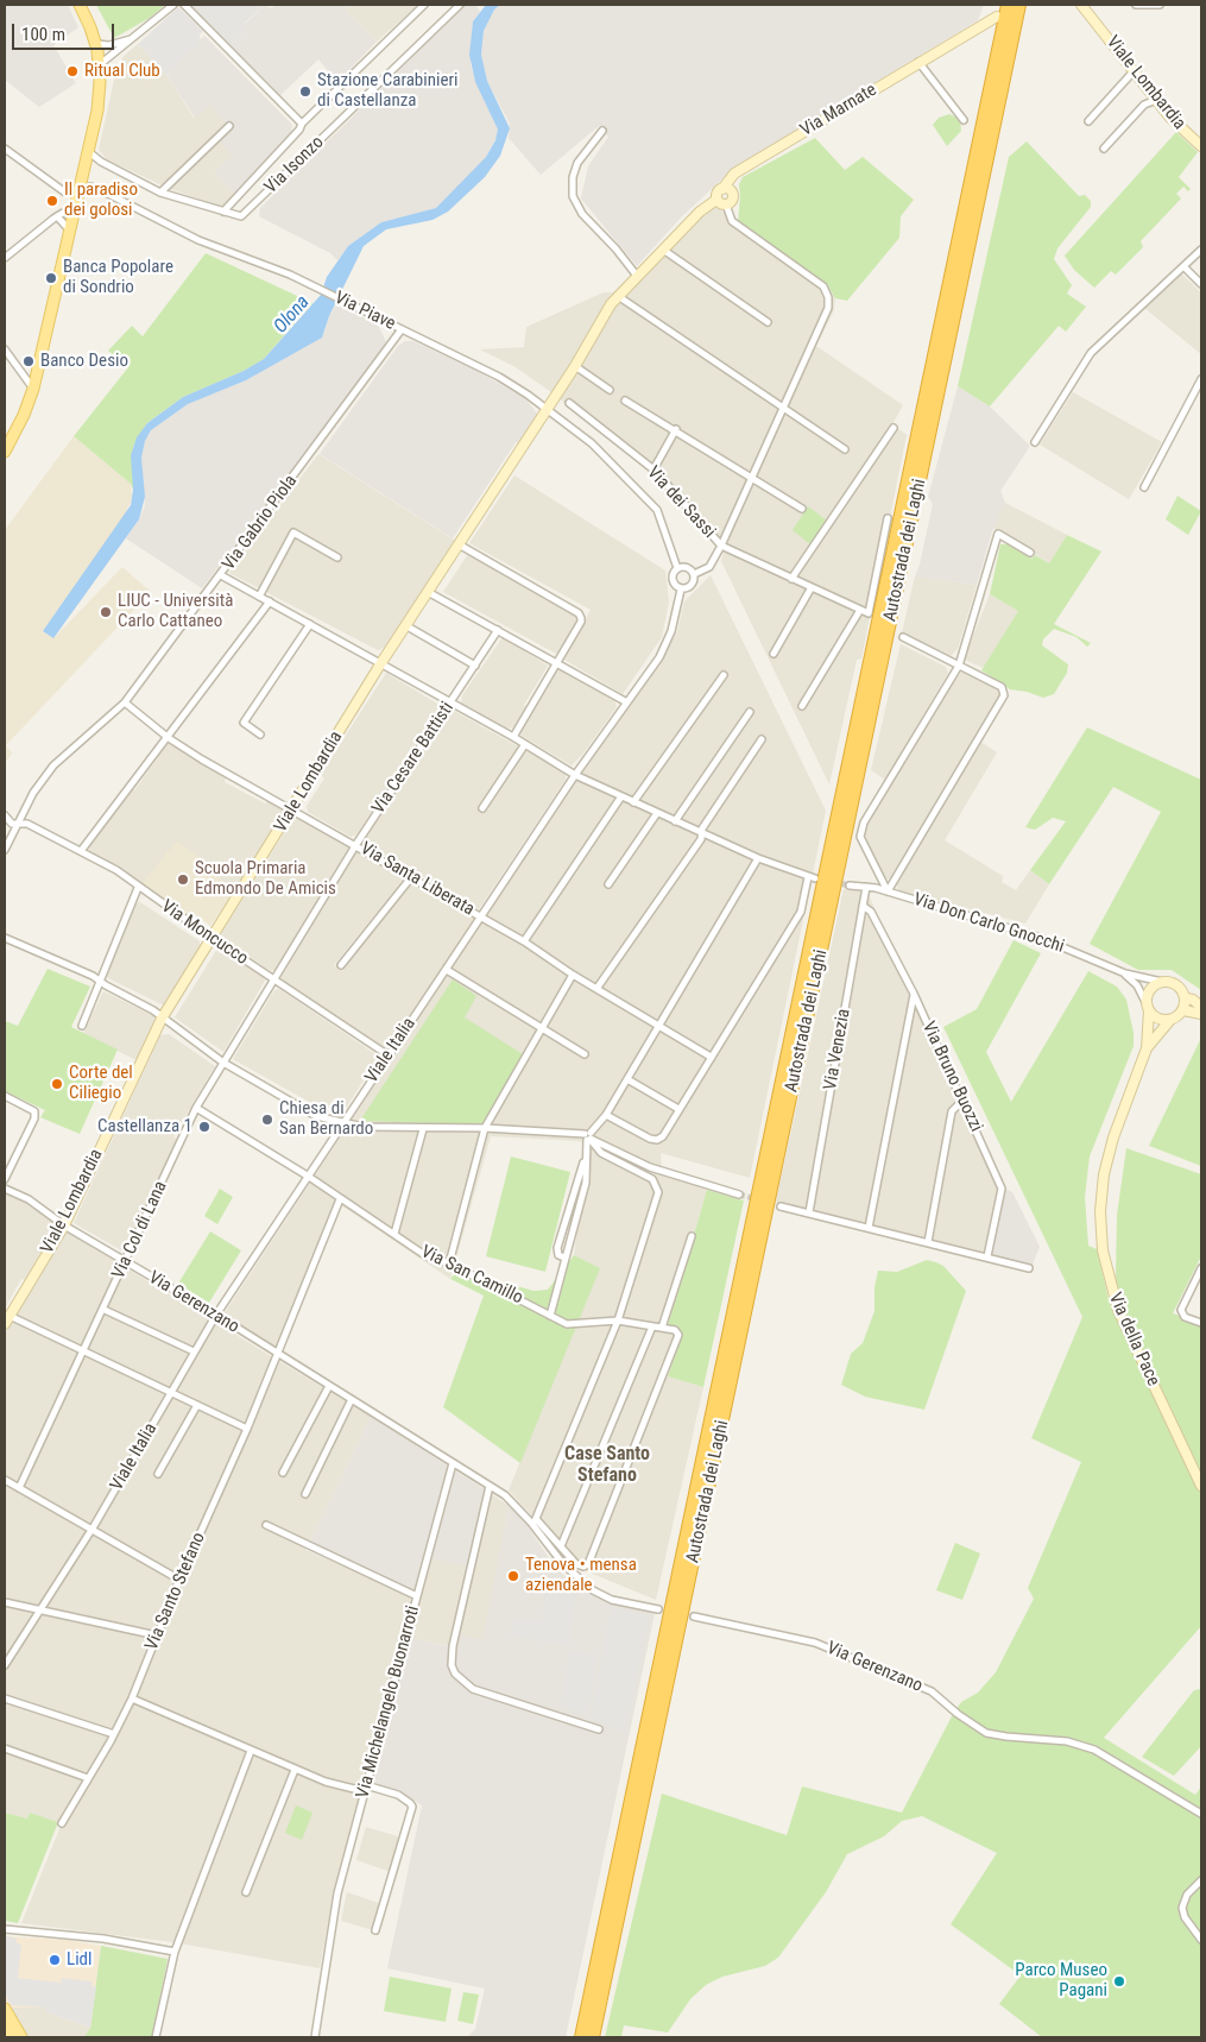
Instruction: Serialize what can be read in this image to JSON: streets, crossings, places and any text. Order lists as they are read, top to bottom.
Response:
{
  "streets": {
    "highway": ["Autostrada dei Laghi"],
    "street": [
      "Viale Lombardia",
      "Via Marnate",
      "Via Isonzo",
      "Via Piave",
      "Via dei Sassi",
      "Via Gabrio Piola",
      "Via Cesare Battisti",
      "Via Santa Liberata",
      "Via Don Carlo Gnocchi",
      "Via Moncucco",
      "Via Venezia",
      "Viale Italia",
      "Via Bruno Buozzi",
      "Via Col di Lana",
      "Via San Camillo",
      "Via Gerenzano",
      "Via della Pace",
      "Via Santo Stefano",
      "Via Michelangelo Buonarroti"
    ]
  },
  "crossings": [
    ["Viale Lombardia", "Via Marnate"],
    ["Viale Lombardia", "Via Piave"],
    ["Viale Lombardia", "Via Santa Liberata"],
    ["Viale Lombardia", "Via Moncucco"],
    ["Viale Lombardia", "Via Gerenzano"],
    ["Via Marnate", "Via Piave"],
    ["Via Marnate", "Viale Italia"],
    ["Via Piave", "Via Gabrio Piola"],
    ["Via Piave", "Viale Italia"],
    ["Via dei Sassi", "Viale Italia"],
    ["Via Gabrio Piola", "Via Santa Liberata"],
    ["Via Gabrio Piola", "Via Moncucco"],
    ["Via Cesare Battisti", "Via Santa Liberata"],
    ["Via Cesare Battisti", "Via Moncucco"],
    ["Via Cesare Battisti", "Via Col di Lana"],
    ["Via Santa Liberata", "Viale Italia"],
    ["Via Don Carlo Gnocchi", "Via Venezia"],
    ["Via Don Carlo Gnocchi", "Via della Pace"],
    ["Via Moncucco", "Viale Italia"],
    ["Via Moncucco", "Via Col di Lana"],
    ["Via Venezia", "Via Bruno Buozzi"],
    ["Viale Italia", "Via San Camillo"],
    ["Viale Italia", "Via Gerenzano"],
    ["Via Col di Lana", "Via San Camillo"],
    ["Via Col di Lana", "Via Gerenzano"],
    ["Via San Camillo", "Via Santo Stefano"],
    ["Via Gerenzano", "Via Santo Stefano"],
    ["Via Gerenzano", "Via Michelangelo Buonarroti"]
  ],
  "districts": ["Case Santo Stefano"],
  "water": ["Olona"],
  "places": [
    "Ritual Club",
    "Stazione Carabinieri di Castellanza",
    "Il paradiso dei golosi",
    "Banca Popolare di Sondrio",
    "Banco Desio",
    "LIUC - Università Carlo Cattaneo",
    "Scuola Primaria Edmondo De Amicis",
    "Corte del Ciliegio",
    "Chiesa di San Bernardo",
    "Castellanza 1",
    "Tenova • mensa aziendale",
    "Lidl",
    "Parco Museo Pagani"
  ],
  "scale_bar": "100 m"
}
